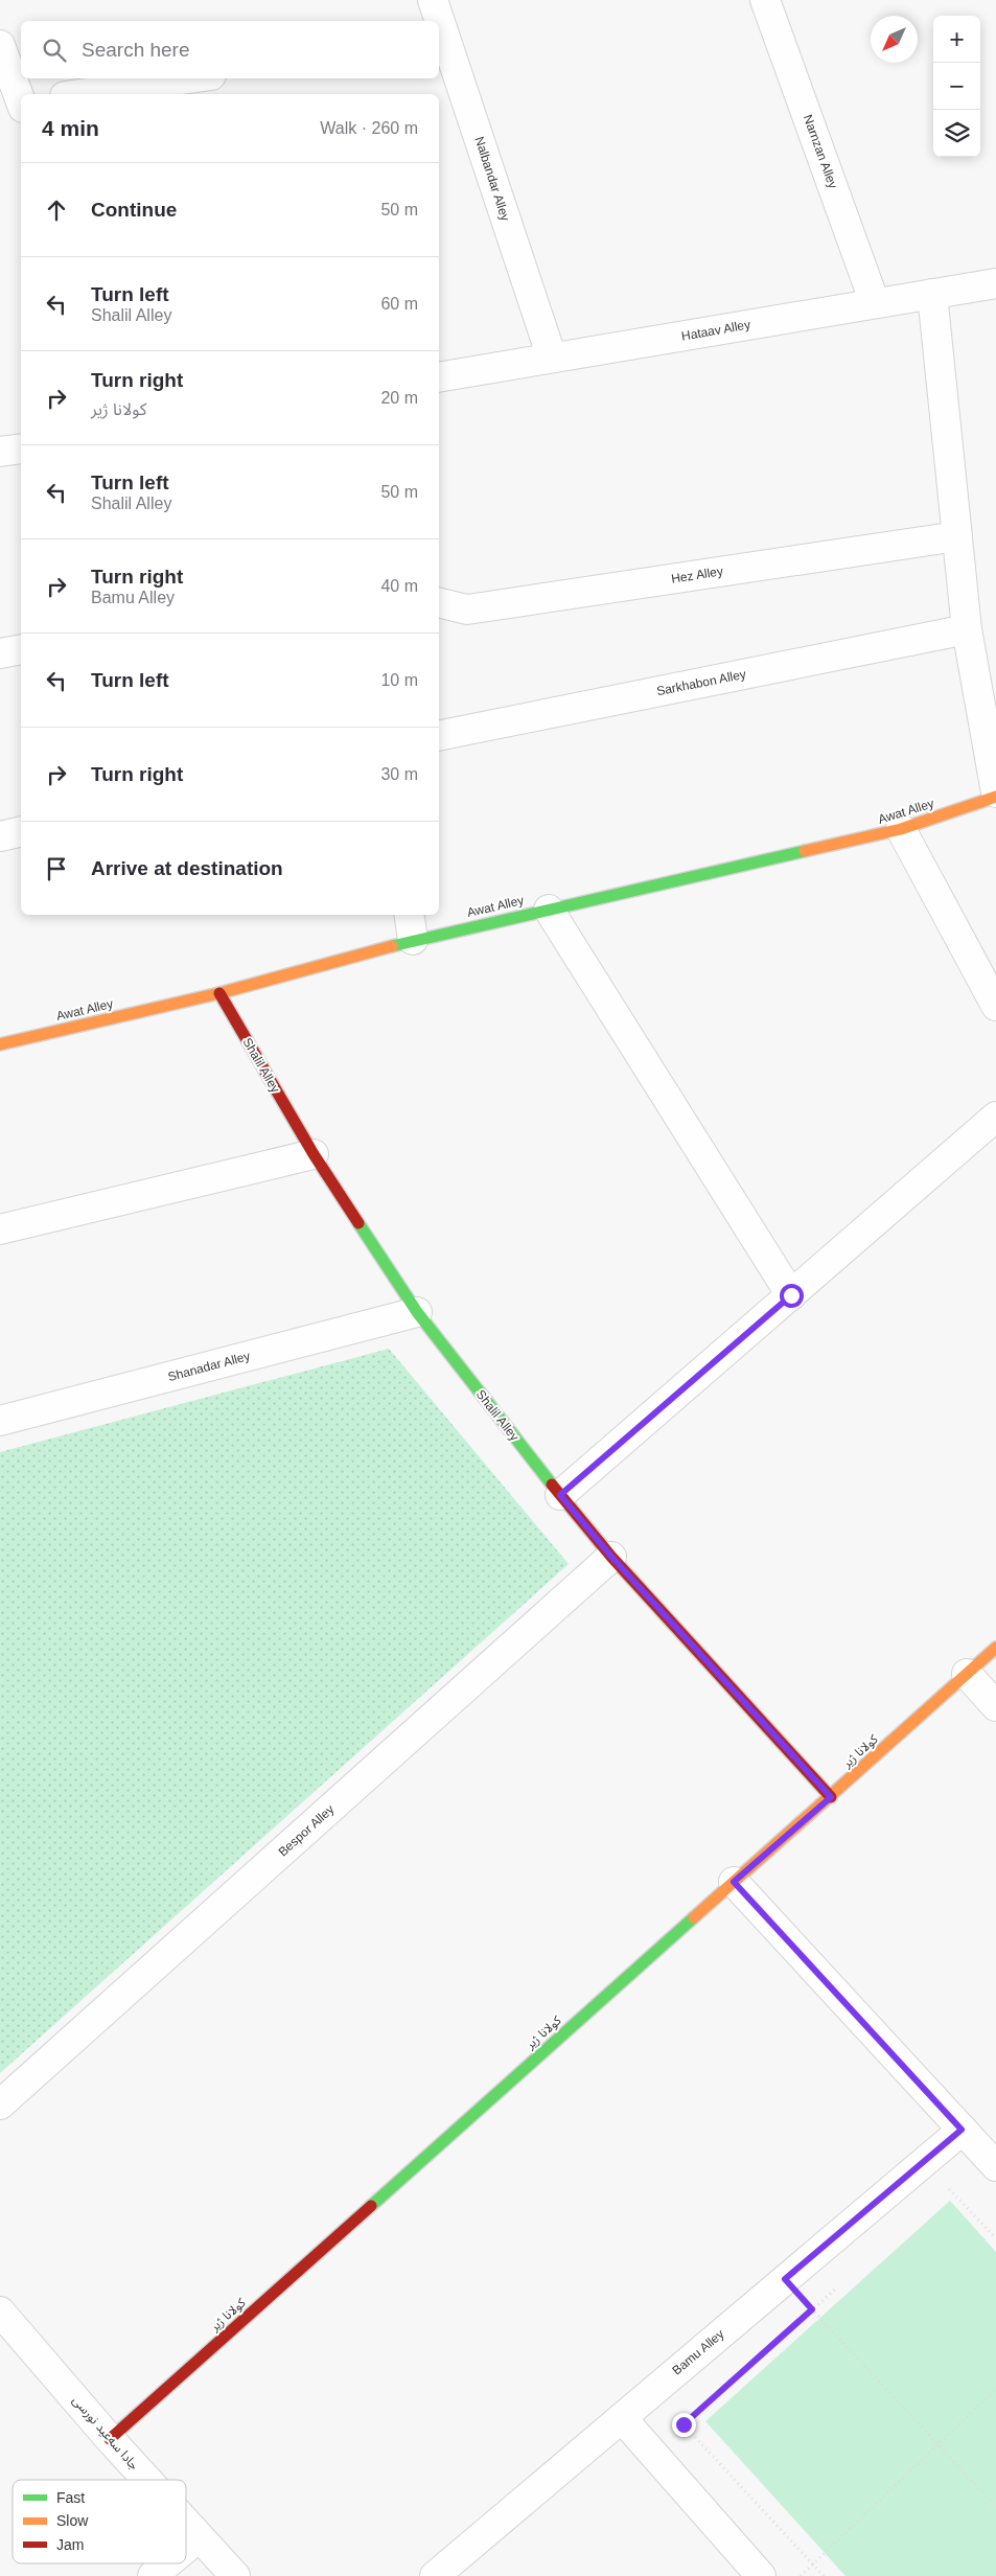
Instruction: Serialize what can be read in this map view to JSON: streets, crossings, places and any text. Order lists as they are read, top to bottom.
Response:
{
  "streets": {
    "street": [
      "Narnzan Alley",
      "Nalbandar Alley",
      "Hataav Alley",
      "Hez Alley",
      "Sarkhabon Alley",
      "Awat Alley",
      "Shalil Alley",
      "Shanadar Alley",
      "کولانا ژیر",
      "Bespor Alley",
      "Bamu Alley",
      "جادا سەعید نورسی"
    ]
  },
  "crossings": [
    ["Narnzan Alley", "Hataav Alley"],
    ["Nalbandar Alley", "Hataav Alley"],
    ["Awat Alley", "Shalil Alley"],
    ["Shalil Alley", "Shanadar Alley"],
    ["Shalil Alley", "کولانا ژیر"],
    ["Shalil Alley", "Bespor Alley"],
    ["کولانا ژیر", "جادا سەعید نورسی"]
  ],
  "legend": ["Fast", "Slow", "Jam"],
  "north": "bottom left",
  "page": {
    "map_buttons": ["+", "−"],
    "search": "Search here",
    "heading": ["4 min", "Walk · 260 m"],
    "list": [
      ["Continue", "50 m"],
      ["Turn left", "Shalil Alley", "60 m"],
      ["Turn right", "کولانا ژیر", "20 m"],
      ["Turn left", "Shalil Alley", "50 m"],
      ["Turn right", "Bamu Alley", "40 m"],
      ["Turn left", "10 m"],
      ["Turn right", "30 m"],
      "Arrive at destination"
    ]
  }
}
